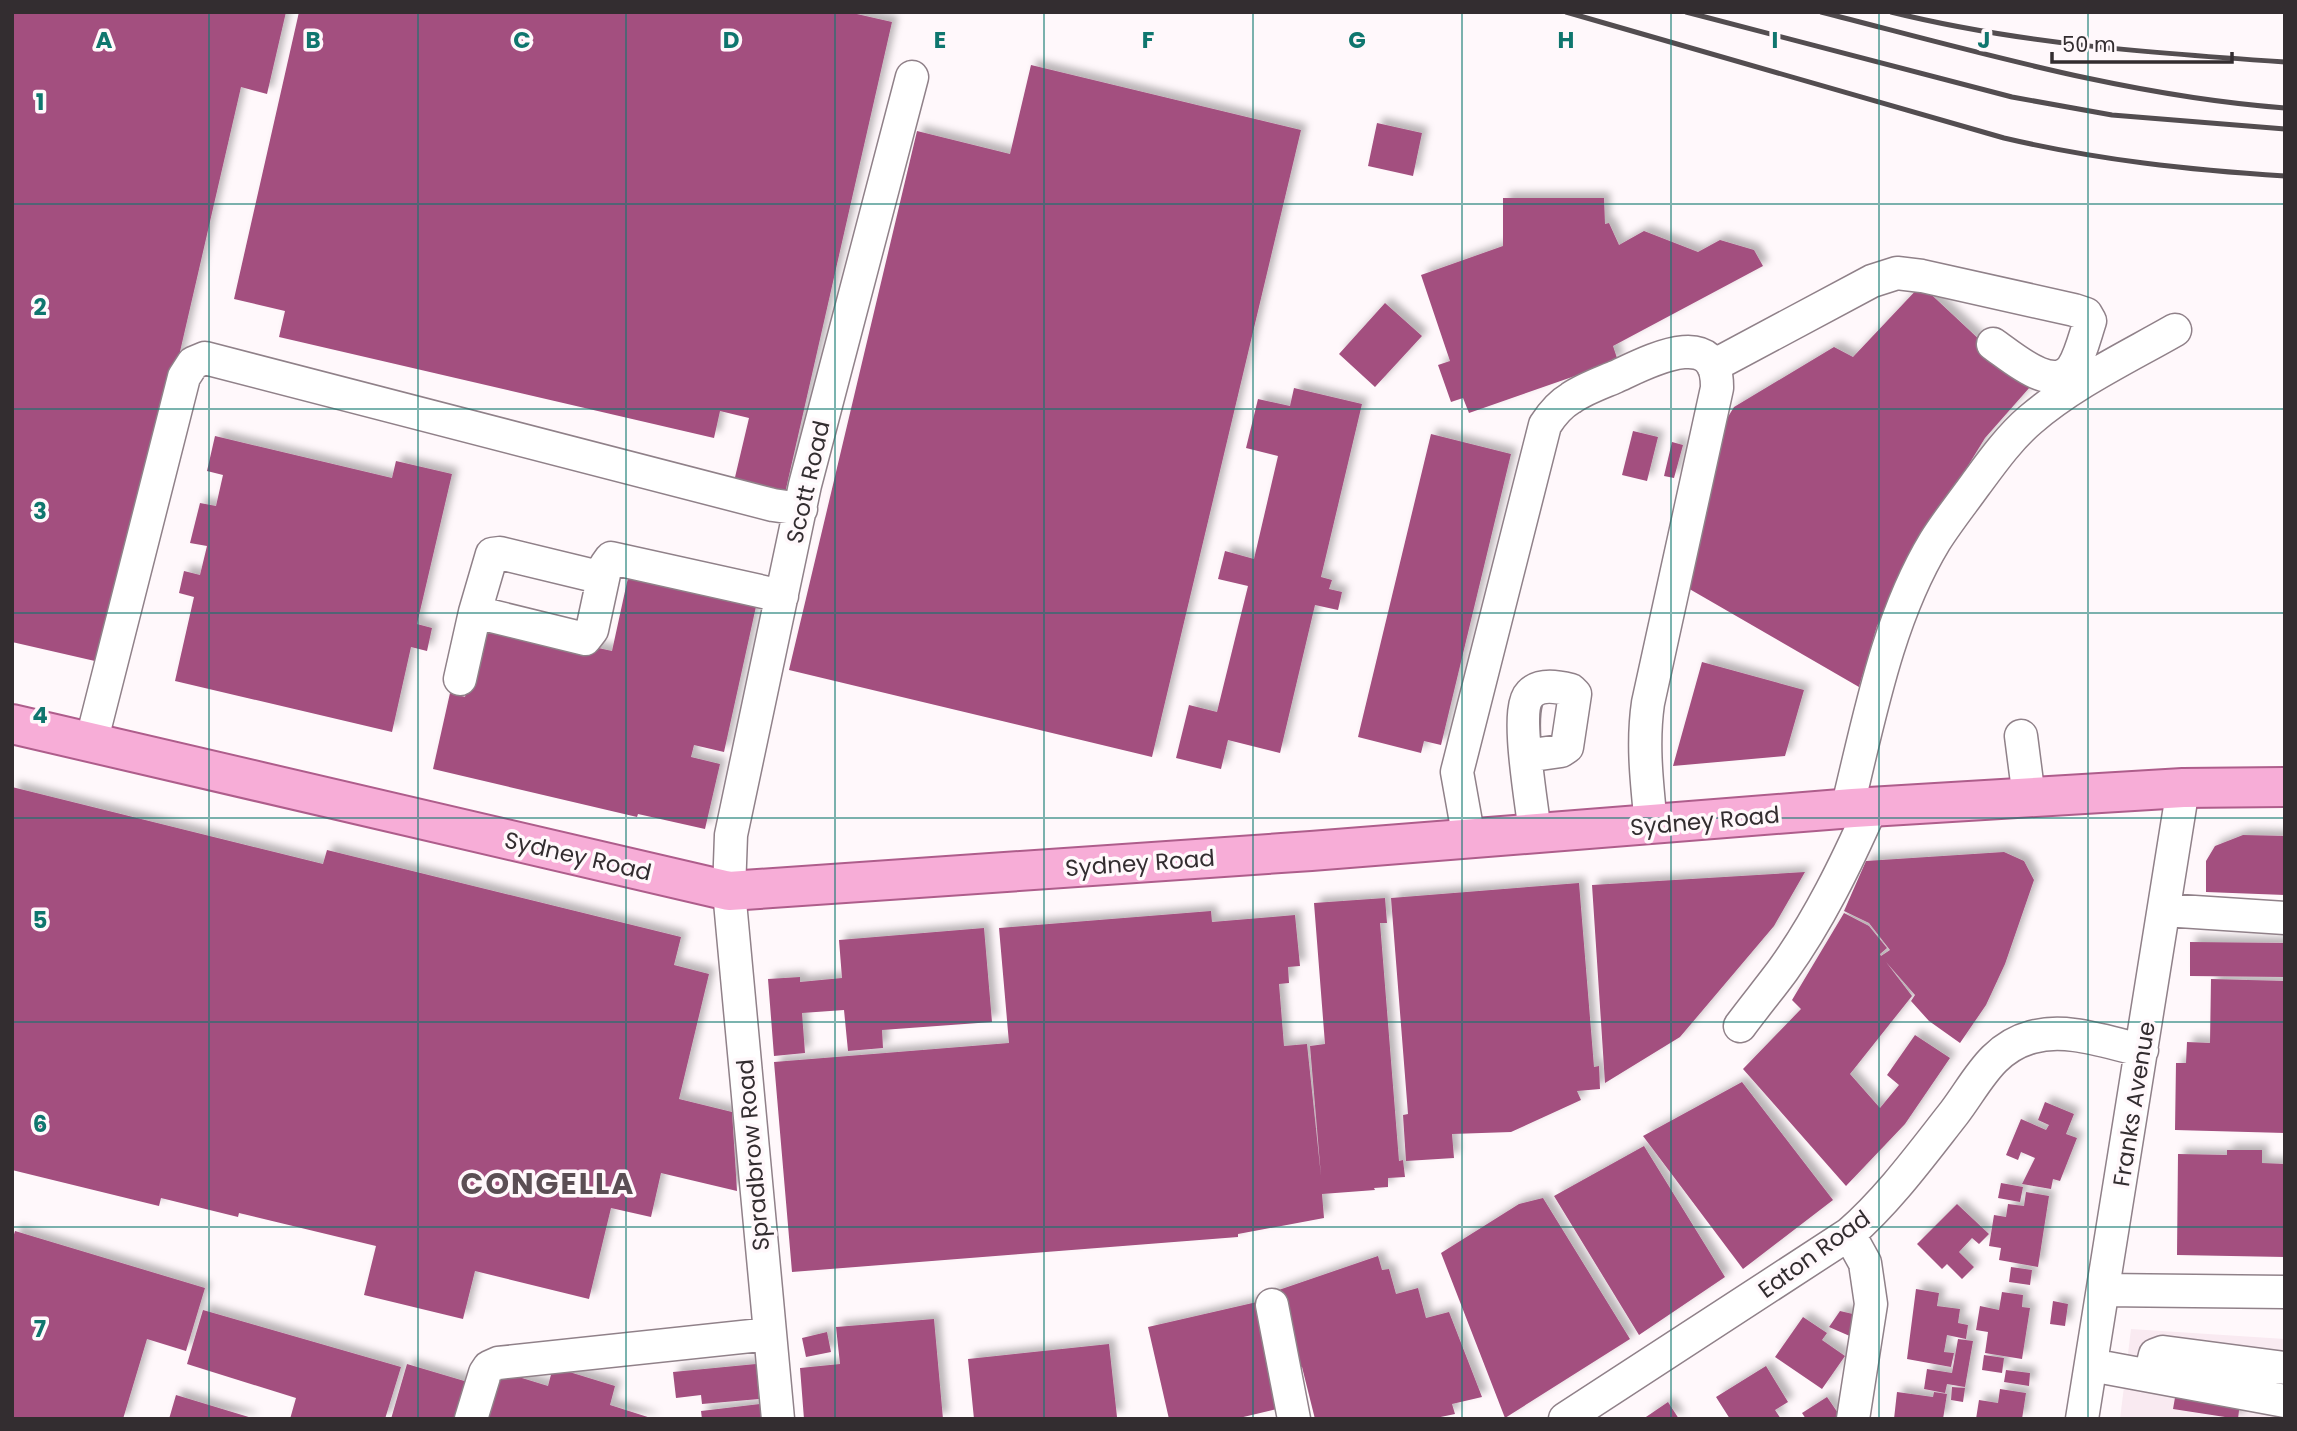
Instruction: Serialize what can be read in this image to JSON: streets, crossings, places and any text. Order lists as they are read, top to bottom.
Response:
{
  "streets": {
    "main road": ["Sydney Road"],
    "street": [
      "Scott Road",
      "Franks Avenue",
      "Spradbrow Road",
      "Eaton Road"
    ]
  },
  "crossings": [
    ["Scott Road", "Sydney Road"],
    ["Scott Road", "Spradbrow Road"],
    ["Sydney Road", "Franks Avenue"],
    ["Sydney Road", "Spradbrow Road"],
    ["Franks Avenue", "Eaton Road"]
  ],
  "districts": ["CONGELLA"],
  "scale_bar": "50 m",
  "grid": {
    "columns": [
      "A",
      "B",
      "C",
      "D",
      "E",
      "F",
      "G",
      "H",
      "I",
      "J"
    ],
    "rows": [
      "1",
      "2",
      "3",
      "4",
      "5",
      "6",
      "7"
    ]
  }
}
